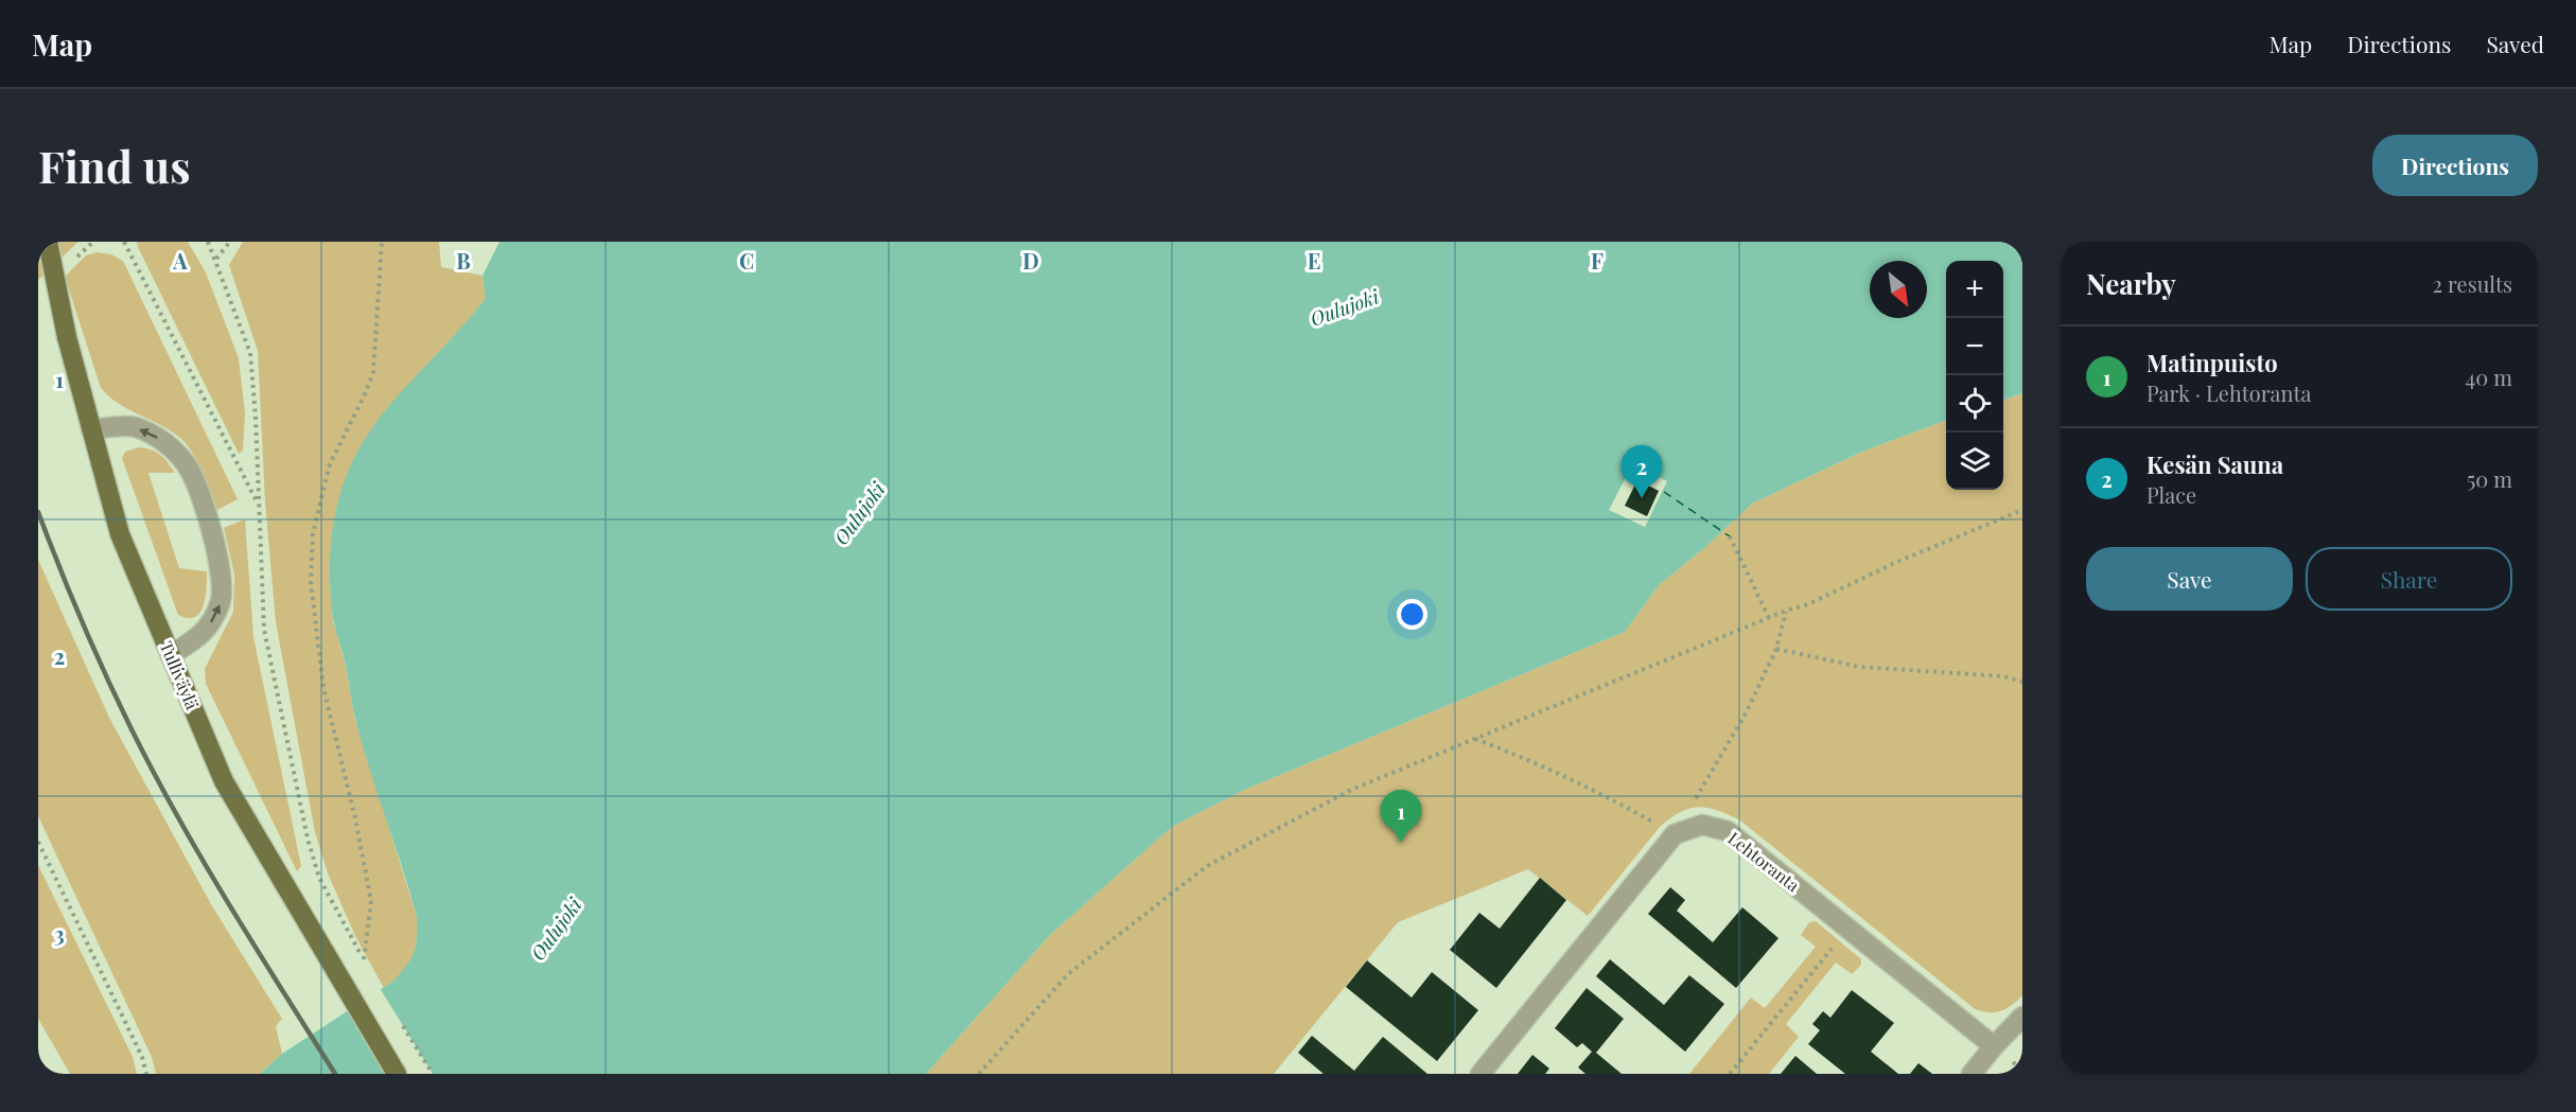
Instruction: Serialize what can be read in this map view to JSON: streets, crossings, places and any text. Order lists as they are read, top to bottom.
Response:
{
  "streets": {
    "main road": ["Tulliväylä"],
    "street": ["Lehtoranta"]
  },
  "water": ["Oulujoki"],
  "north": "bottom right",
  "page": {
    "header": "Map",
    "nav": ["Map", "Directions", "Saved"],
    "buttons": [
      "Directions",
      ["Save", "Share"]
    ],
    "title": "Find us",
    "heading": ["Nearby", "2 results"],
    "map_buttons": ["+", "−"],
    "list": [
      {
        "mark": "1",
        "name": "Matinpuisto",
        "note": "Park · Lehtoranta",
        "value": "40 m"
      },
      {
        "mark": "2",
        "name": "Kesän Sauna",
        "note": "Place",
        "value": "50 m"
      }
    ],
    "pins": ["2", "1"]
  },
  "grid": {
    "columns": [
      "A",
      "B",
      "C",
      "D",
      "E",
      "F"
    ],
    "rows": ["1", "2", "3"]
  }
}
